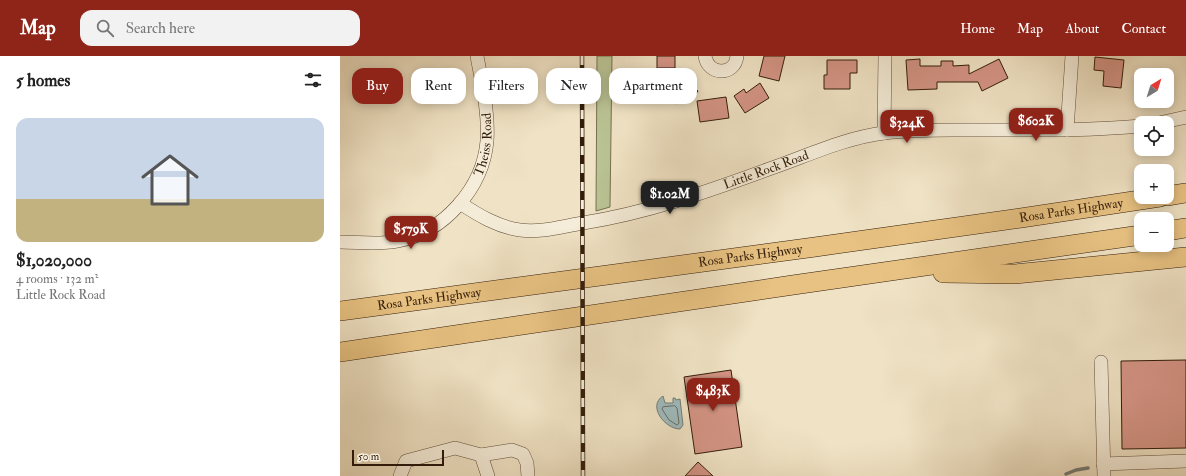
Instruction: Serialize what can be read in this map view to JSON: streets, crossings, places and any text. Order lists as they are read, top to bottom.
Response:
{
  "streets": {
    "highway": ["Rosa Parks Highway"],
    "street": ["Theiss Road", "Little Rock Road"]
  },
  "crossings": [
    ["Theiss Road", "Little Rock Road"]
  ],
  "scale_bar": "50 m",
  "north": "top right",
  "page": {
    "header": "Map",
    "search": "Search here",
    "nav": [
      "Home",
      "Map",
      "About",
      "Contact"
    ],
    "heading": "5 homes",
    "map_buttons": ["+", "−"],
    "chip": [
      "Buy",
      "Rent",
      "Filters",
      "New",
      "Apartment"
    ],
    "list": [
      {
        "name": "$1,020,000",
        "note": "4 rooms · 132 m² · Little Rock Road"
      }
    ],
    "price": [
      "$602K",
      "$324K",
      "$1.02M",
      "$579K",
      "$483K"
    ],
    "scale": "50 m"
  }
}
